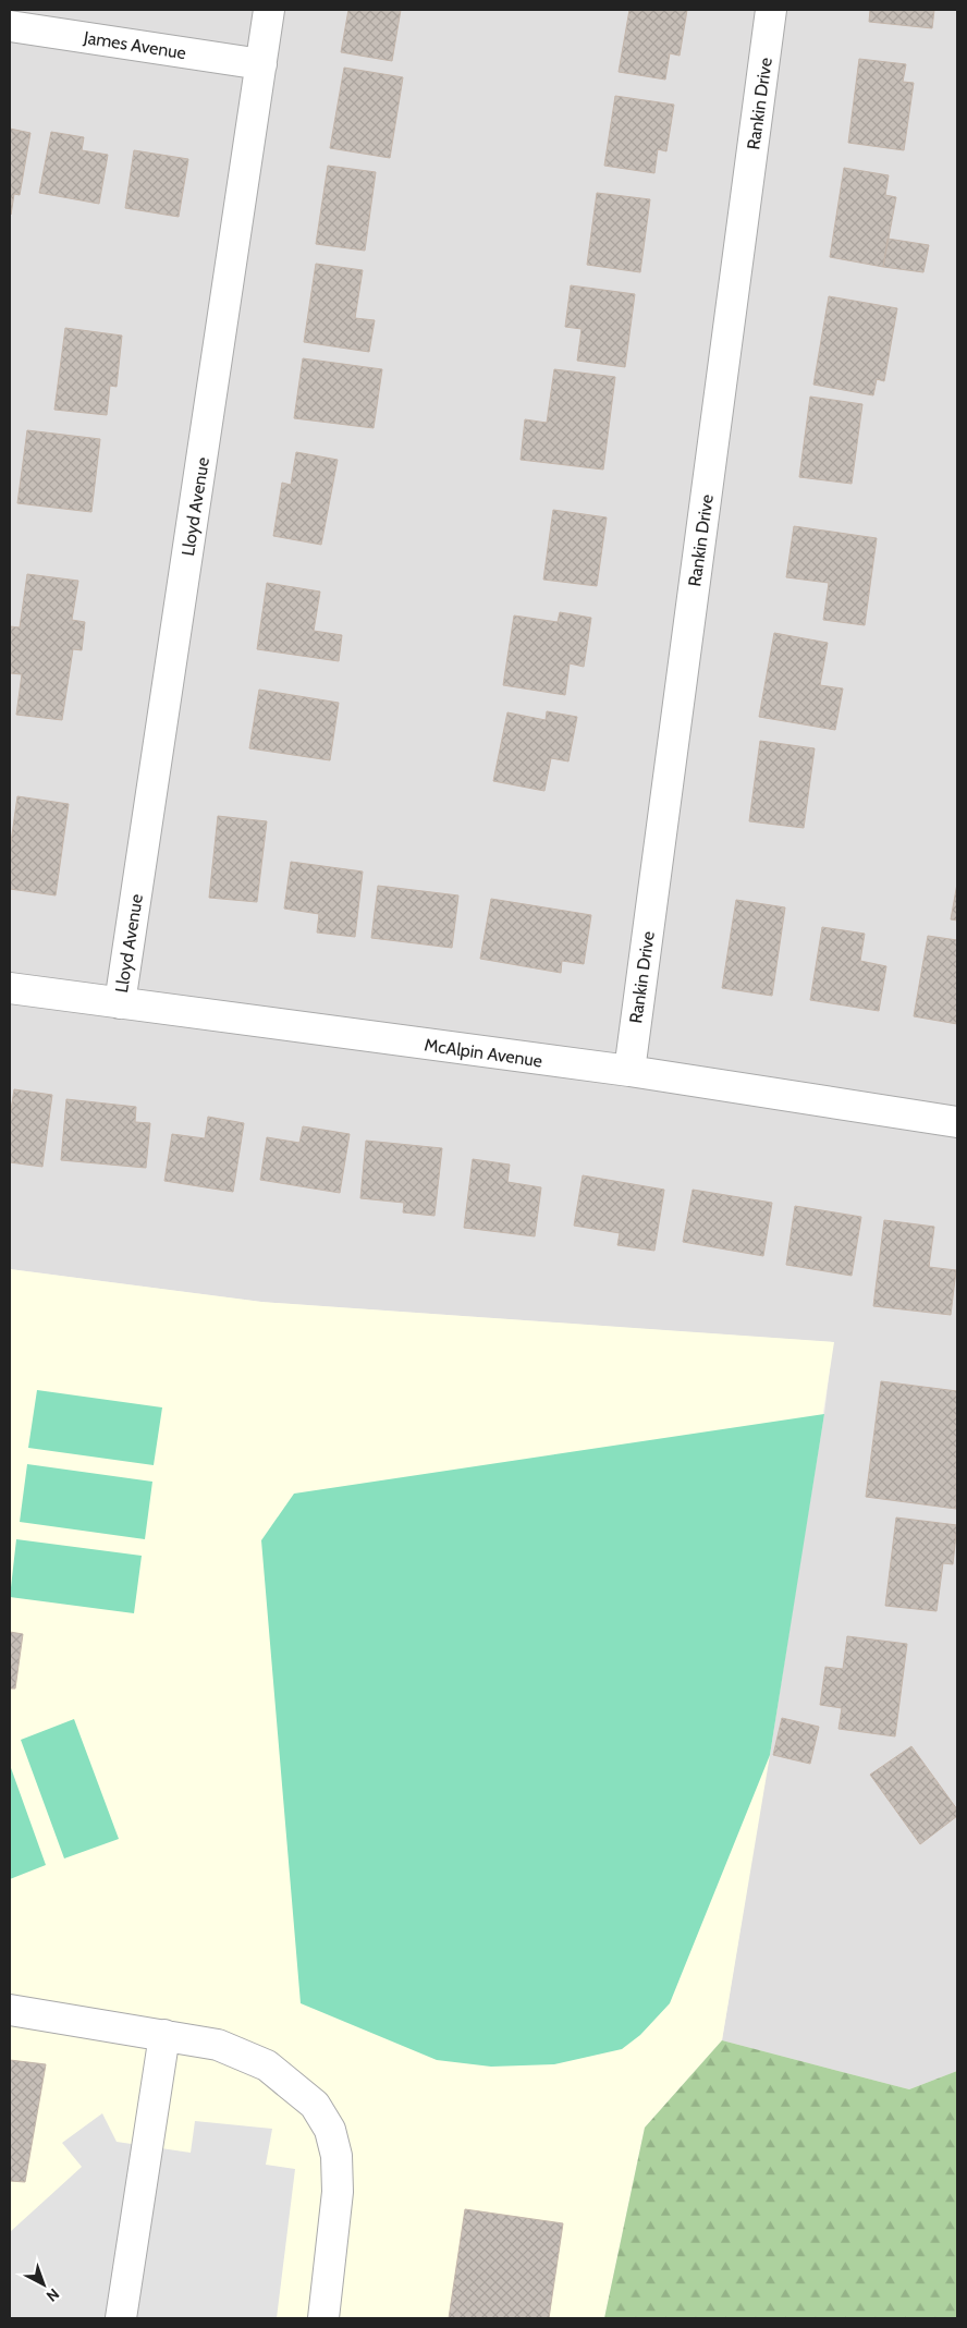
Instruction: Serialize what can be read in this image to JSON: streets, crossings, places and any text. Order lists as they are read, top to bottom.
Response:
{
  "streets": {
    "street": [
      "James Avenue",
      "Rankin Drive",
      "Lloyd Avenue",
      "McAlpin Avenue"
    ]
  },
  "crossings": [
    ["James Avenue", "Lloyd Avenue"],
    ["Rankin Drive", "McAlpin Avenue"],
    ["Lloyd Avenue", "McAlpin Avenue"]
  ],
  "north": "bottom right"
}
